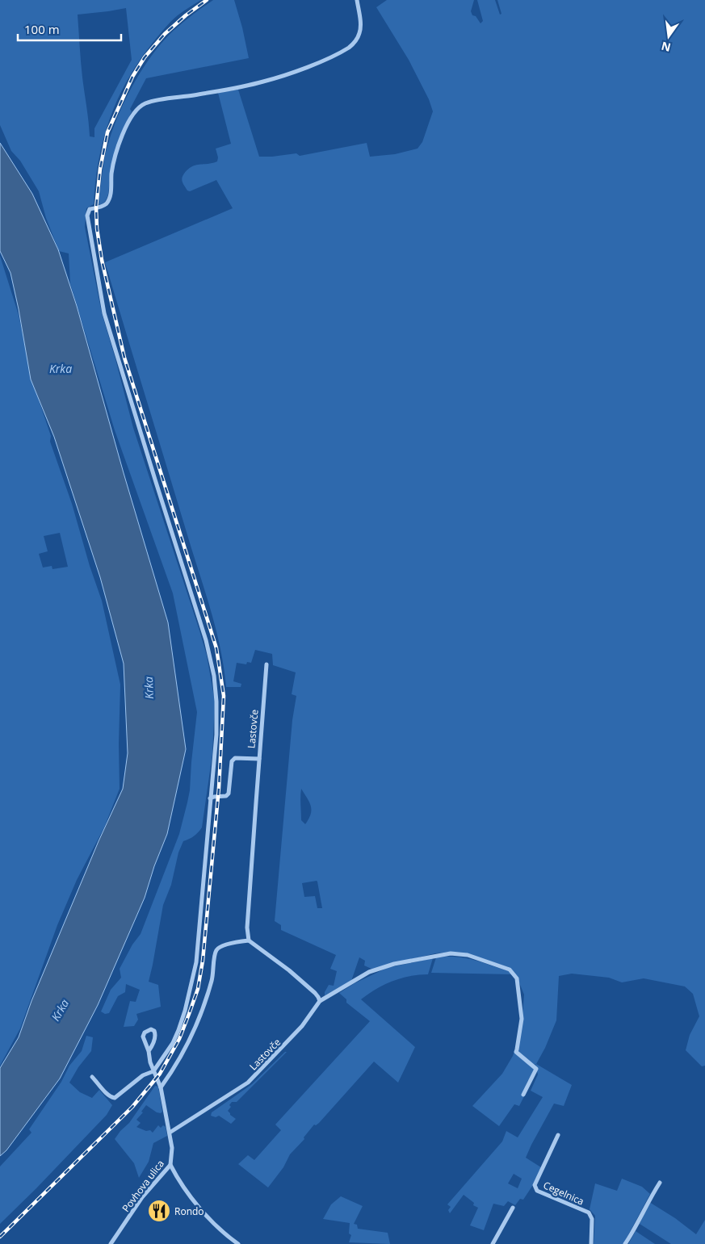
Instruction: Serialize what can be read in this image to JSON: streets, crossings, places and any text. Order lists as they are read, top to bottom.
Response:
{
  "streets": {
    "street": ["Lastovče", "Povhova ulica", "Cegelnica"]
  },
  "crossings": [
    ["Lastovče", "Povhova ulica"]
  ],
  "water": ["Krka"],
  "places": {
    "restaurant": ["Rondo"]
  },
  "scale_bar": "100 m",
  "north": "bottom"
}
